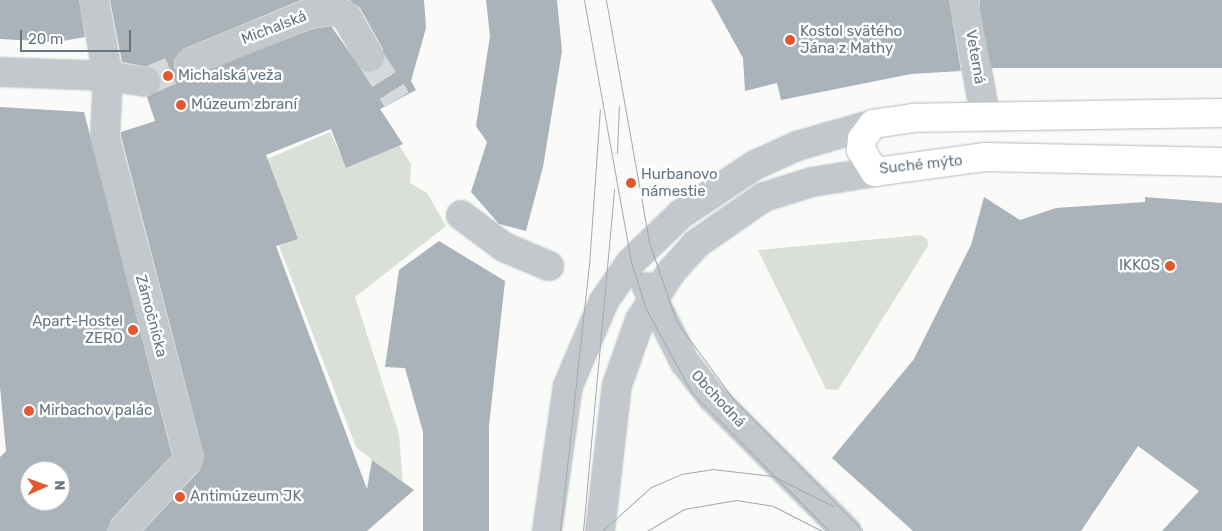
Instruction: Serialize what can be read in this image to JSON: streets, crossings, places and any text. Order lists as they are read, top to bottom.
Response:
{
  "streets": {
    "street": [
      "Michalská",
      "Veterná",
      "Suché mýto",
      "Zámočnícka",
      "Obchodná"
    ]
  },
  "places": [
    "Kostol svätého Jána z Mathy",
    "Michalská veža",
    "Múzeum zbraní",
    "Hurbanovo námestie",
    "IKKOS",
    "Apart-Hostel ZERO",
    "Mirbachov palác",
    "Antimúzeum JK"
  ],
  "scale_bar": "20 m",
  "north": "right"
}
